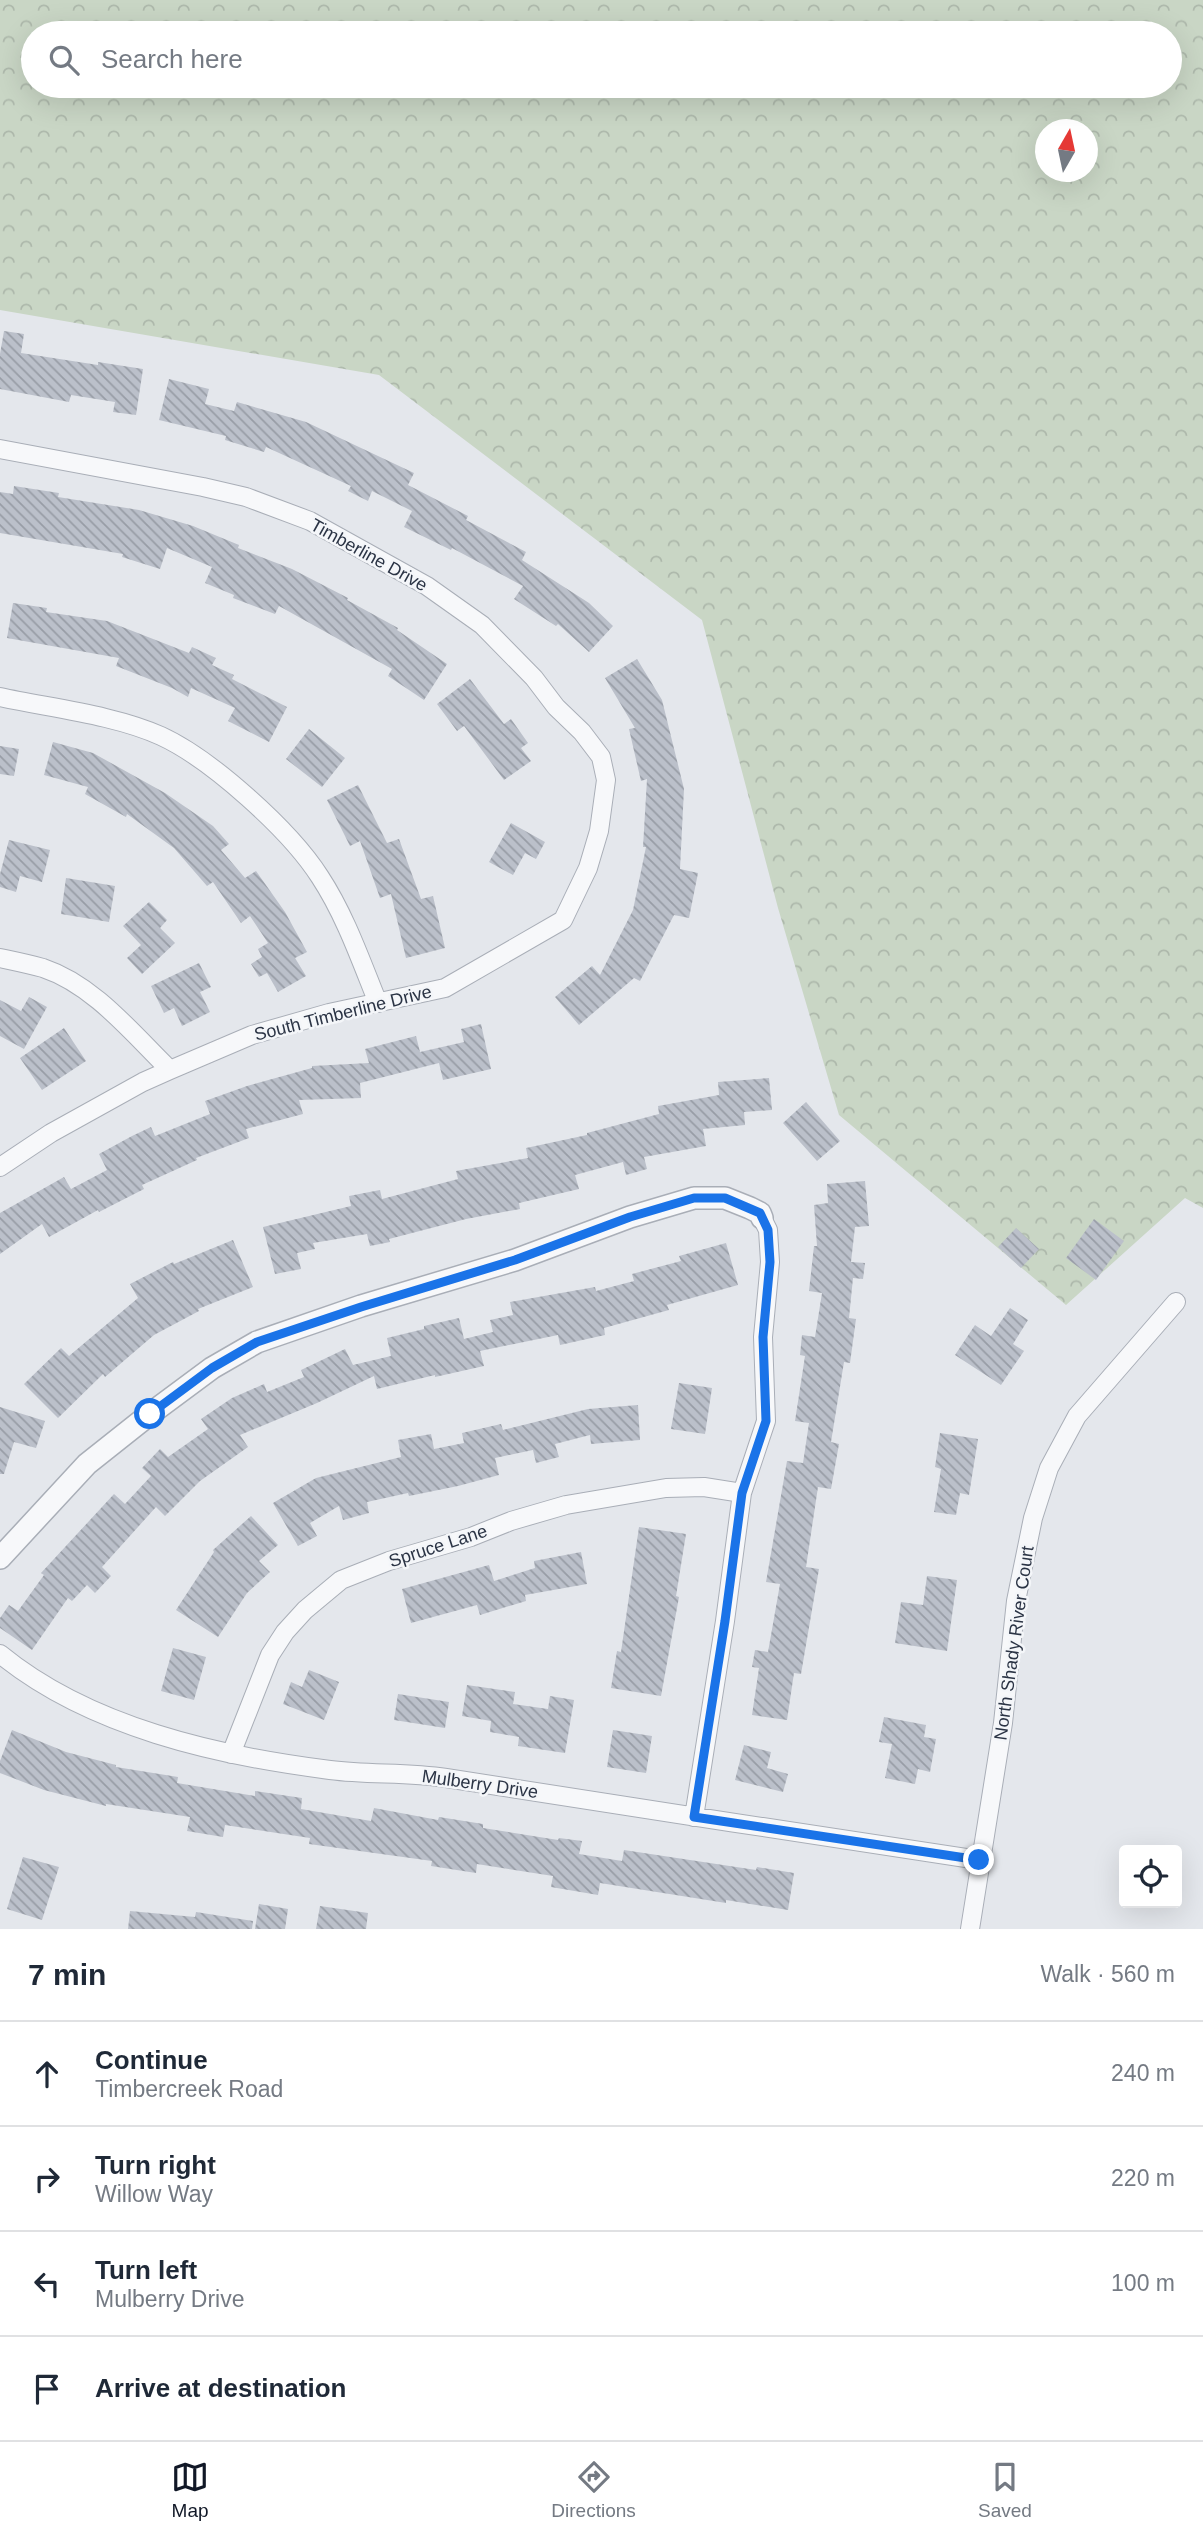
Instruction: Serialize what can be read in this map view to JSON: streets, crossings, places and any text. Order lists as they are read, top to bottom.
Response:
{
  "streets": {
    "street": [
      "Timberline Drive",
      "South Timberline Drive",
      "Spruce Lane",
      "North Shady River Court",
      "Mulberry Drive"
    ]
  },
  "crossings": [
    ["Timberline Drive", "South Timberline Drive"],
    ["Spruce Lane", "Mulberry Drive"],
    ["North Shady River Court", "Mulberry Drive"]
  ],
  "north": "top",
  "page": {
    "search": "Search here",
    "heading": ["7 min", "Walk · 560 m"],
    "list": [
      ["Continue", "Timbercreek Road", "240 m"],
      ["Turn right", "Willow Way", "220 m"],
      ["Turn left", "Mulberry Drive", "100 m"],
      "Arrive at destination"
    ],
    "nav": ["Map", "Directions", "Saved"]
  }
}
